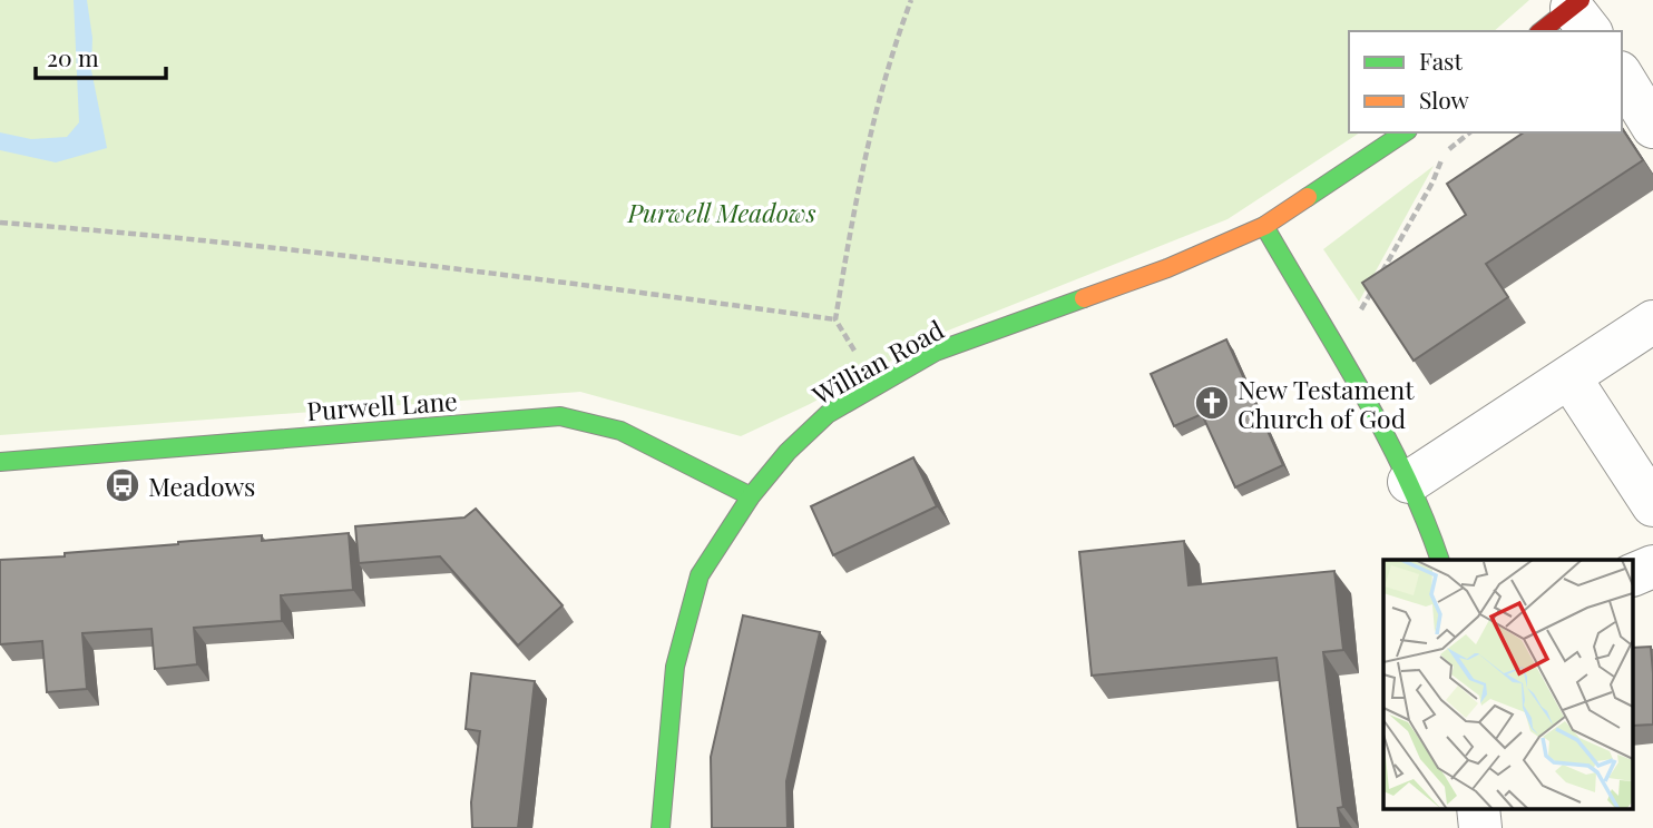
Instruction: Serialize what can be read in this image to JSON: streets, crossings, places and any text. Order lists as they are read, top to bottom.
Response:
{
  "streets": {
    "street": ["Willian Road", "Purwell Lane"]
  },
  "crossings": [
    ["Willian Road", "Purwell Lane"]
  ],
  "parks": ["Purwell Meadows"],
  "places": {
    "church": ["New Testament Church of God"],
    "bus stop": ["Meadows"]
  },
  "legend": ["Fast", "Slow"],
  "scale_bar": "20 m"
}
